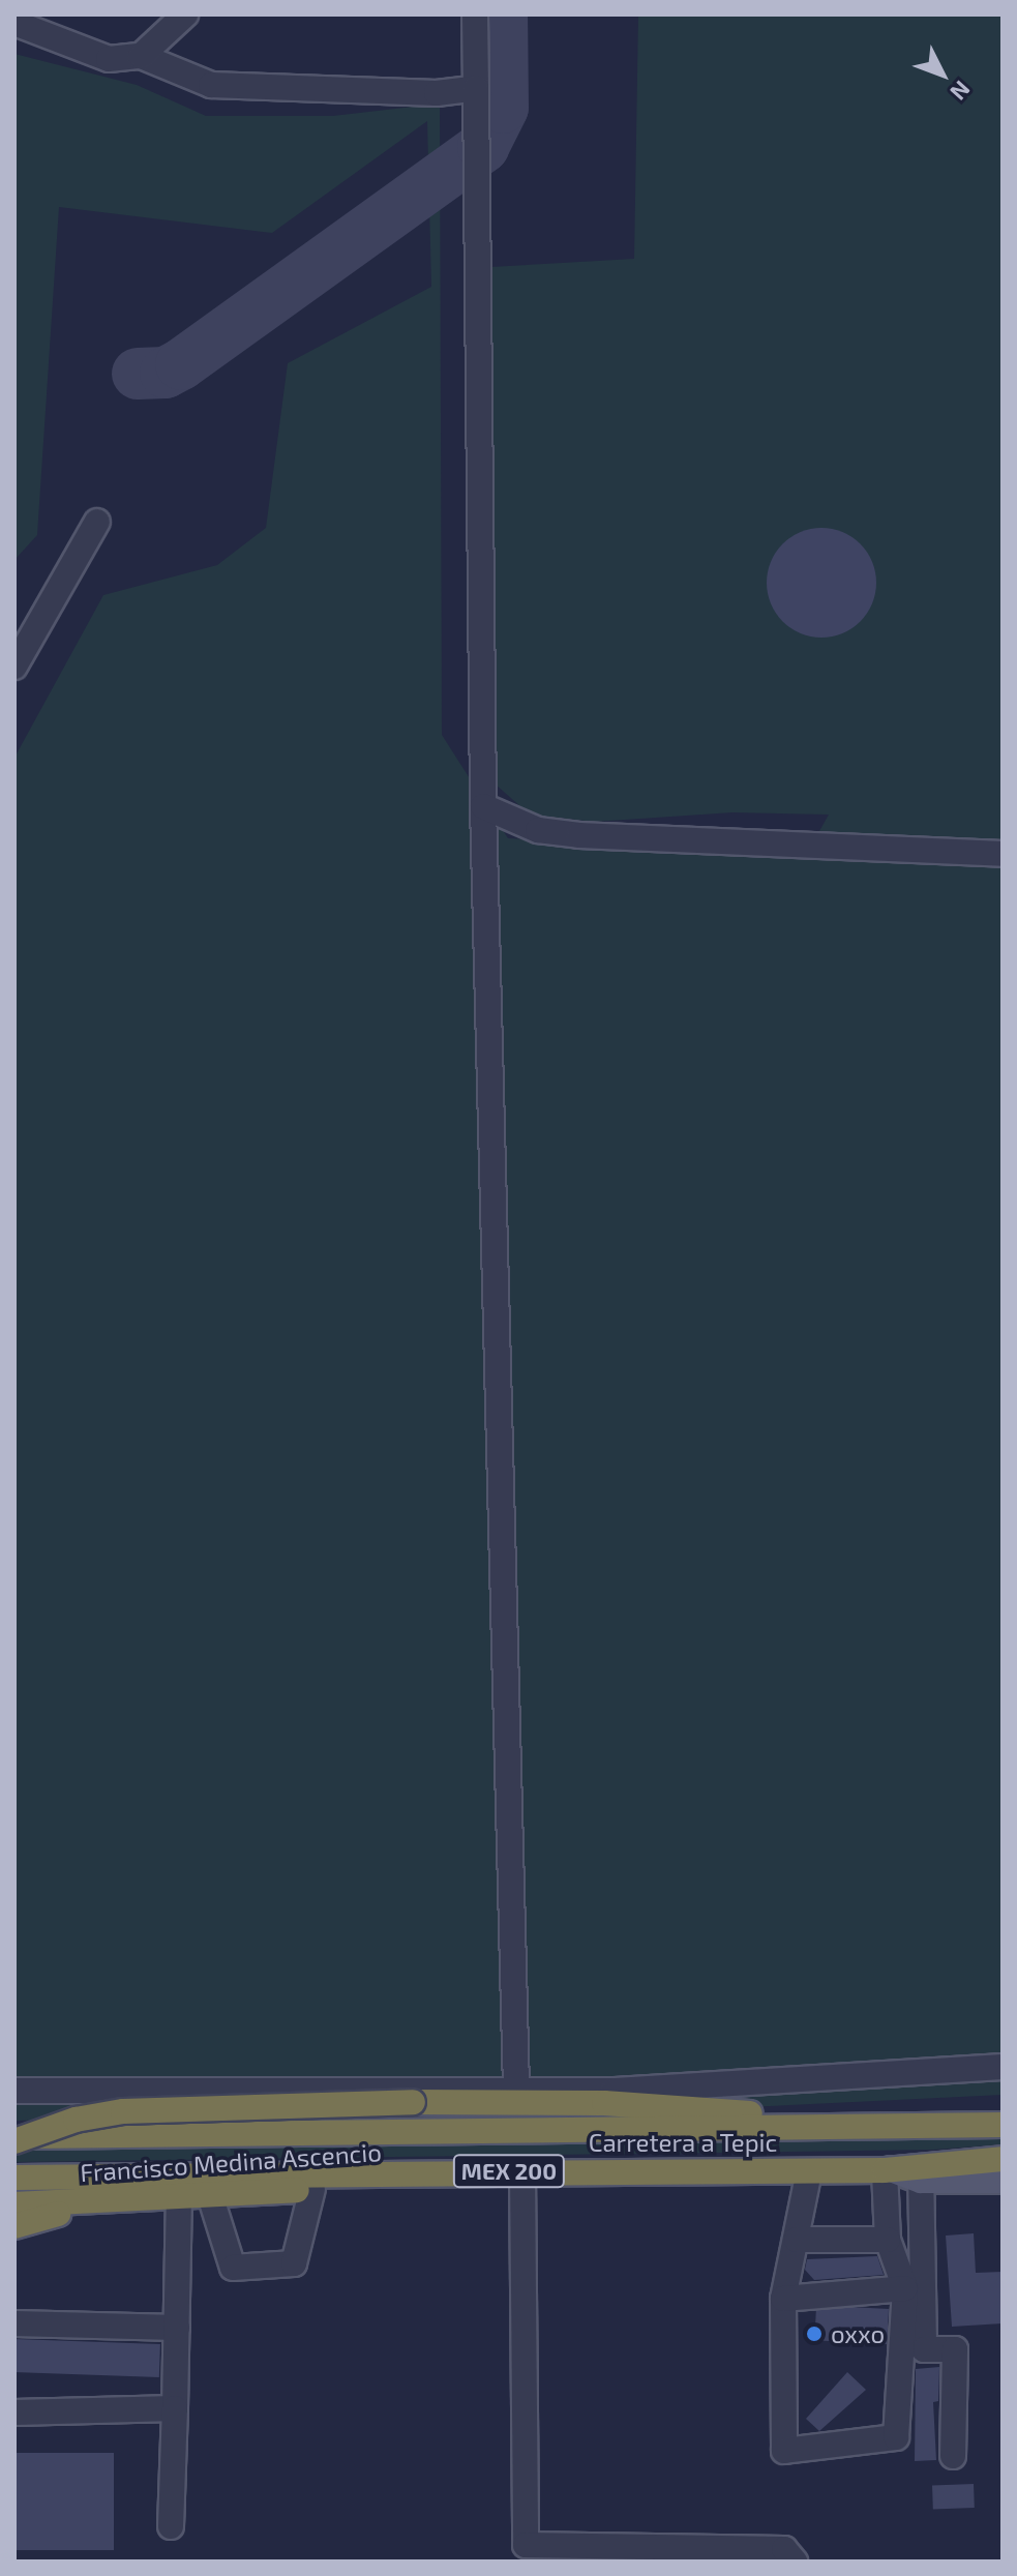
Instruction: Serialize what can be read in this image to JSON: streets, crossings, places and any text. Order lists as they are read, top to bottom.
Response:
{
  "streets": {
    "highway": ["Carretera a Tepic", "Francisco Medina Ascencio", "MEX 200"]
  },
  "crossings": [
    ["Carretera a Tepic", "Francisco Medina Ascencio"]
  ],
  "places": ["oxxo"],
  "north": "bottom right"
}
